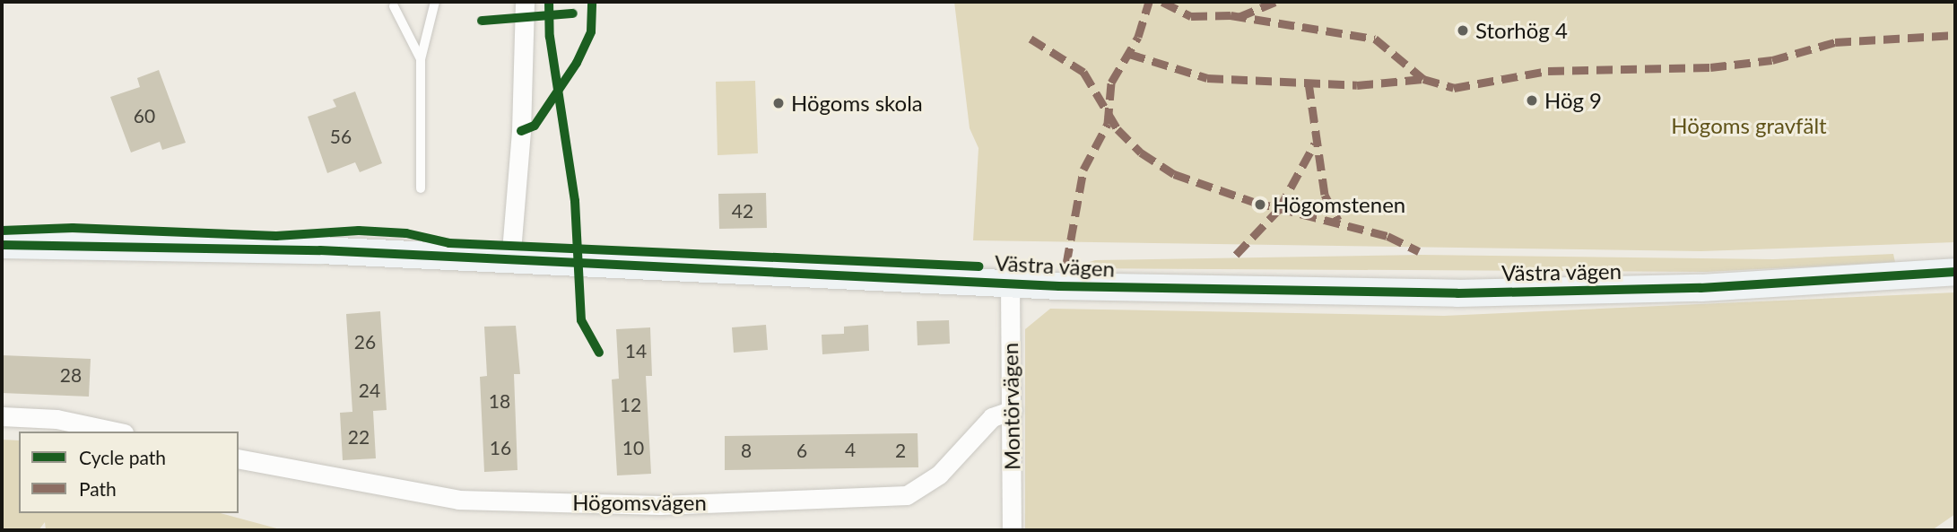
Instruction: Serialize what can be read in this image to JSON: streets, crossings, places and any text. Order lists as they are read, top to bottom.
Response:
{
  "streets": {
    "street": ["Västra vägen", "Montörvägen", "Högomsvägen"]
  },
  "crossings": [
    ["Västra vägen", "Montörvägen"],
    ["Montörvägen", "Högomsvägen"]
  ],
  "parks": ["Högoms gravfält"],
  "places": [
    "Storhög 4",
    "Hög 9",
    "Högoms skola",
    "Högomstenen"
  ],
  "house_numbers": [
    "60",
    "56",
    "42",
    "26",
    "14",
    "28",
    "24",
    "18",
    "12",
    "22",
    "16",
    "10",
    "4",
    "8",
    "6",
    "2"
  ],
  "legend": ["Cycle path", "Path"]
}
